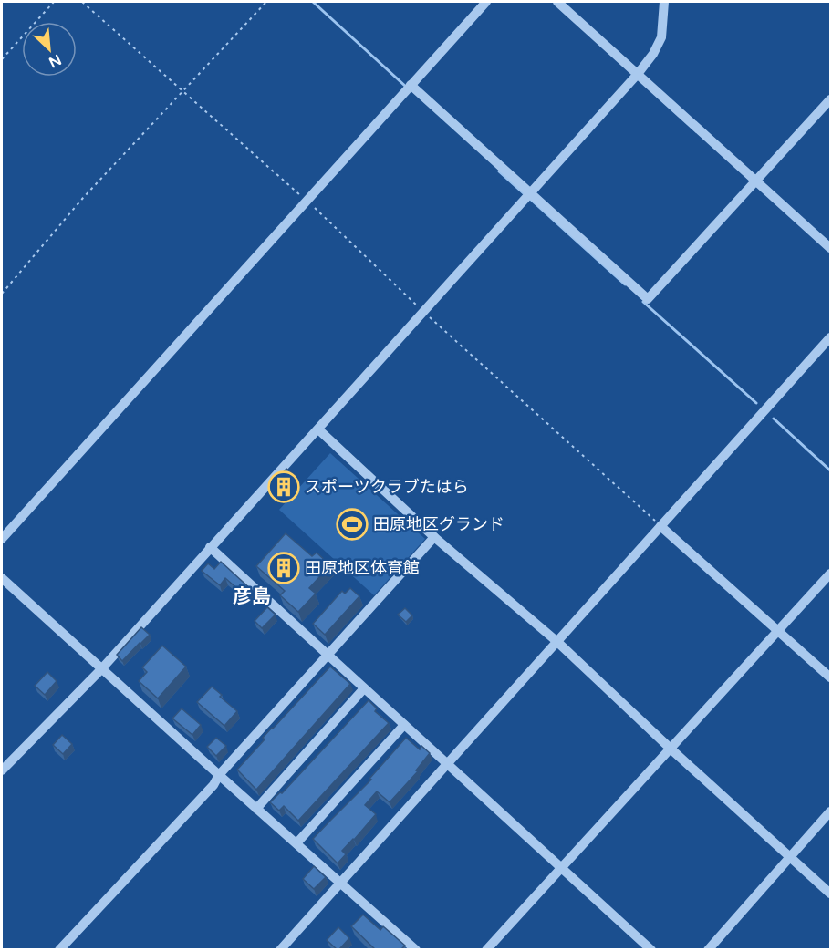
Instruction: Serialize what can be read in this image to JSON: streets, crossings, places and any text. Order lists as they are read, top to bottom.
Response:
{
  "districts": ["彦島"],
  "places": {
    "building": ["スポーツクラブたはら", "田原地区体育館"],
    "sports": ["田原地区グランド"]
  },
  "north": "bottom right"
}
